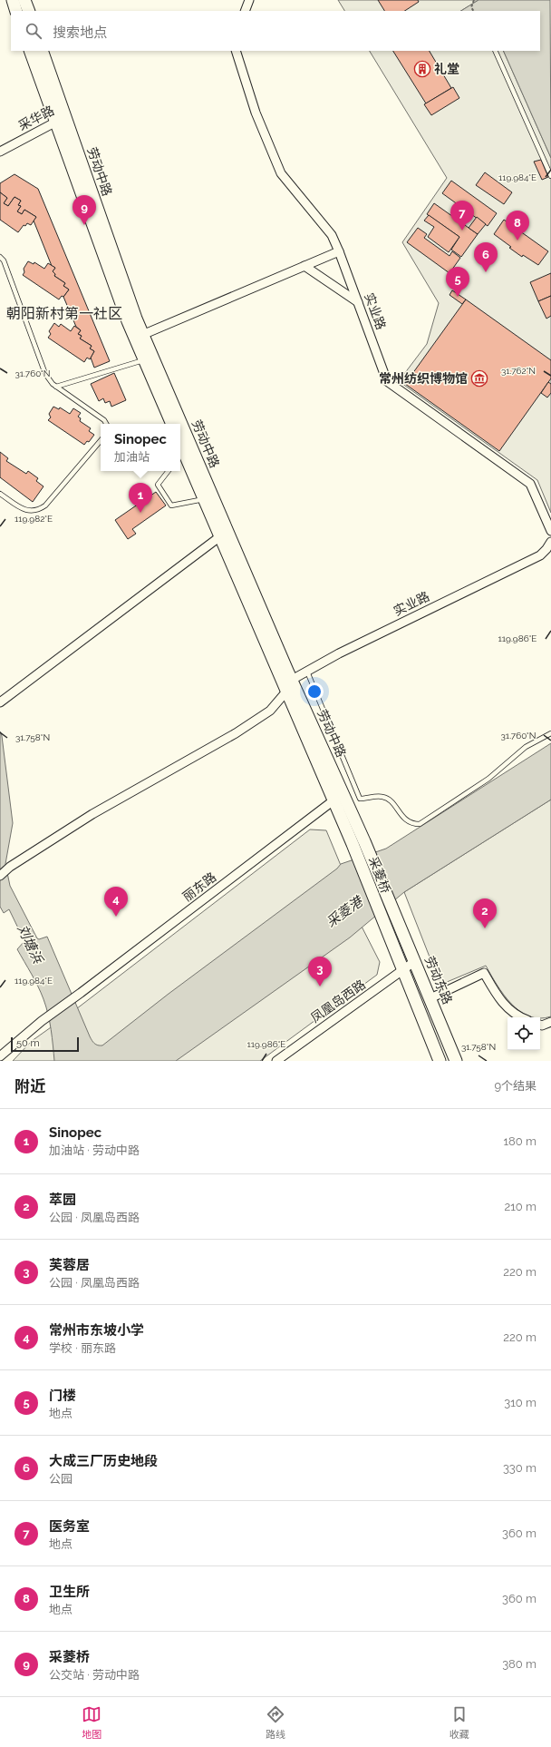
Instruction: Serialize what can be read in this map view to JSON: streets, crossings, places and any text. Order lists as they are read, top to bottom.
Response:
{
  "streets": {
    "main road": ["劳动中路", "采菱桥", "劳动东路"],
    "street": [
      "采华路",
      "实业路",
      "丽东路",
      "凤凰岛西路"
    ]
  },
  "crossings": [
    ["采华路", "劳动中路"],
    ["劳动中路", "实业路"],
    ["劳动中路", "采菱桥"],
    ["劳动中路", "丽东路"],
    ["采菱桥", "劳动东路"],
    ["采菱桥", "凤凰岛西路"],
    ["劳动东路", "凤凰岛西路"]
  ],
  "districts": ["朝阳新村第一社区"],
  "water": ["采菱港", "刘塘浜"],
  "places": {
    "building": ["礼堂"],
    "museum": ["常州纺织博物馆"]
  },
  "scale_bar": "50 m",
  "page": {
    "search": "搜索地点",
    "pins": [
      "9",
      "7",
      "8",
      "6",
      "5",
      "1",
      "4",
      "2",
      "3"
    ],
    "popup": ["Sinopec", "加油站"],
    "scale": "50 m",
    "heading": ["附近", "9个结果"],
    "list": [
      {
        "mark": "1",
        "name": "Sinopec",
        "note": "加油站 · 劳动中路",
        "value": "180 m"
      },
      {
        "mark": "2",
        "name": "萃园",
        "note": "公园 · 凤凰岛西路",
        "value": "210 m"
      },
      {
        "mark": "3",
        "name": "芙蓉居",
        "note": "公园 · 凤凰岛西路",
        "value": "220 m"
      },
      {
        "mark": "4",
        "name": "常州市东坡小学",
        "note": "学校 · 丽东路",
        "value": "220 m"
      },
      {
        "mark": "5",
        "name": "门楼",
        "note": "地点",
        "value": "310 m"
      },
      {
        "mark": "6",
        "name": "大成三厂历史地段",
        "note": "公园",
        "value": "330 m"
      },
      {
        "mark": "7",
        "name": "医务室",
        "note": "地点",
        "value": "360 m"
      },
      {
        "mark": "8",
        "name": "卫生所",
        "note": "地点",
        "value": "360 m"
      },
      {
        "mark": "9",
        "name": "采菱桥",
        "note": "公交站 · 劳动中路",
        "value": "380 m"
      }
    ],
    "nav": ["地图", "路线", "收藏"]
  },
  "coordinates": [
    "119.984°E",
    "31.762°N",
    "31.760°N",
    "119.982°E",
    "119.986°E",
    "31.758°N"
  ]
}
